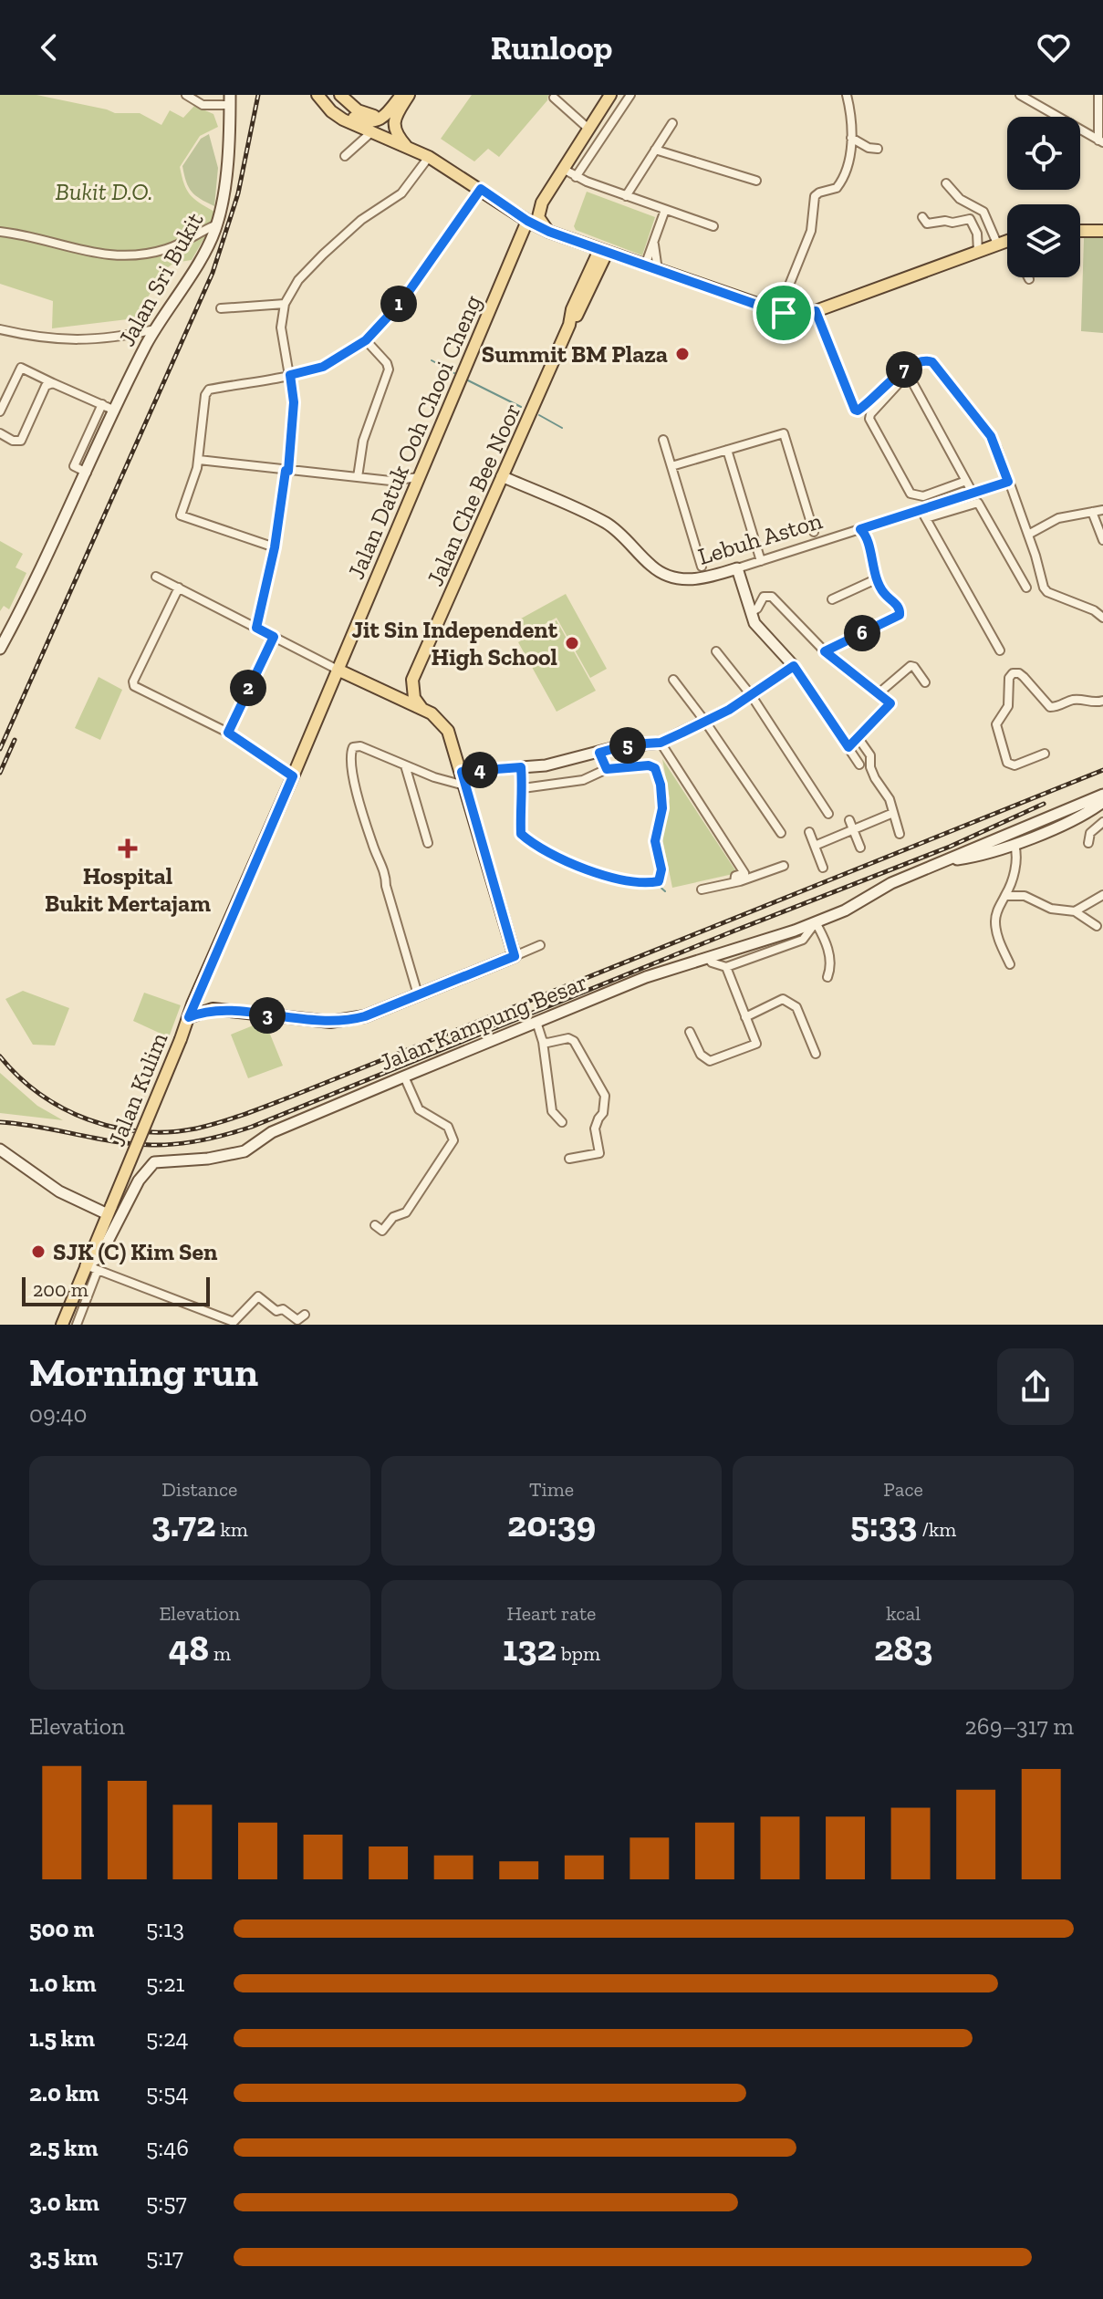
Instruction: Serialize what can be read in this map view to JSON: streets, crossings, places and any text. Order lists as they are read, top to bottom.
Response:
{
  "streets": {
    "main road": ["Jalan Datuk Ooh Chooi Cheng", "Jalan Che Bee Noor", "Jalan Kulim"],
    "street": ["Jalan Sri Bukit", "Lebuh Aston", "Jalan Kampung Besar"]
  },
  "crossings": [
    ["Jalan Datuk Ooh Chooi Cheng", "Jalan Kulim"],
    ["Jalan Che Bee Noor", "Lebuh Aston"],
    ["Jalan Kampung Besar", "Jalan Kulim"]
  ],
  "parks": ["Bukit D.O."],
  "places": {
    "other": ["Summit BM Plaza", "Jit Sin Independent High School", "SJK (C) Kim Sen"],
    "health": ["Hospital Bukit Mertajam"]
  },
  "scale_bar": "200 m",
  "page": {
    "header": "Runloop",
    "pins": [
      "1",
      "7",
      "6",
      "2",
      "5",
      "4",
      "3"
    ],
    "scale": "200 m",
    "heading": ["Morning run", "09:40"],
    "stats": [
      ["Distance", "3.72 km"],
      ["Time", "20:39"],
      ["Pace", "5:33 /km"],
      ["Elevation", "48 m"],
      ["Heart rate", "132 bpm"],
      ["kcal", "283"]
    ],
    "chart": ["Elevation", "269–317 m"],
    "list": [
      {
        "name": "500 m",
        "note": "5:13"
      },
      {
        "name": "1.0 km",
        "note": "5:21"
      },
      {
        "name": "1.5 km",
        "note": "5:24"
      },
      {
        "name": "2.0 km",
        "note": "5:54"
      },
      {
        "name": "2.5 km",
        "note": "5:46"
      },
      {
        "name": "3.0 km",
        "note": "5:57"
      },
      {
        "name": "3.5 km",
        "note": "5:17"
      }
    ]
  }
}
